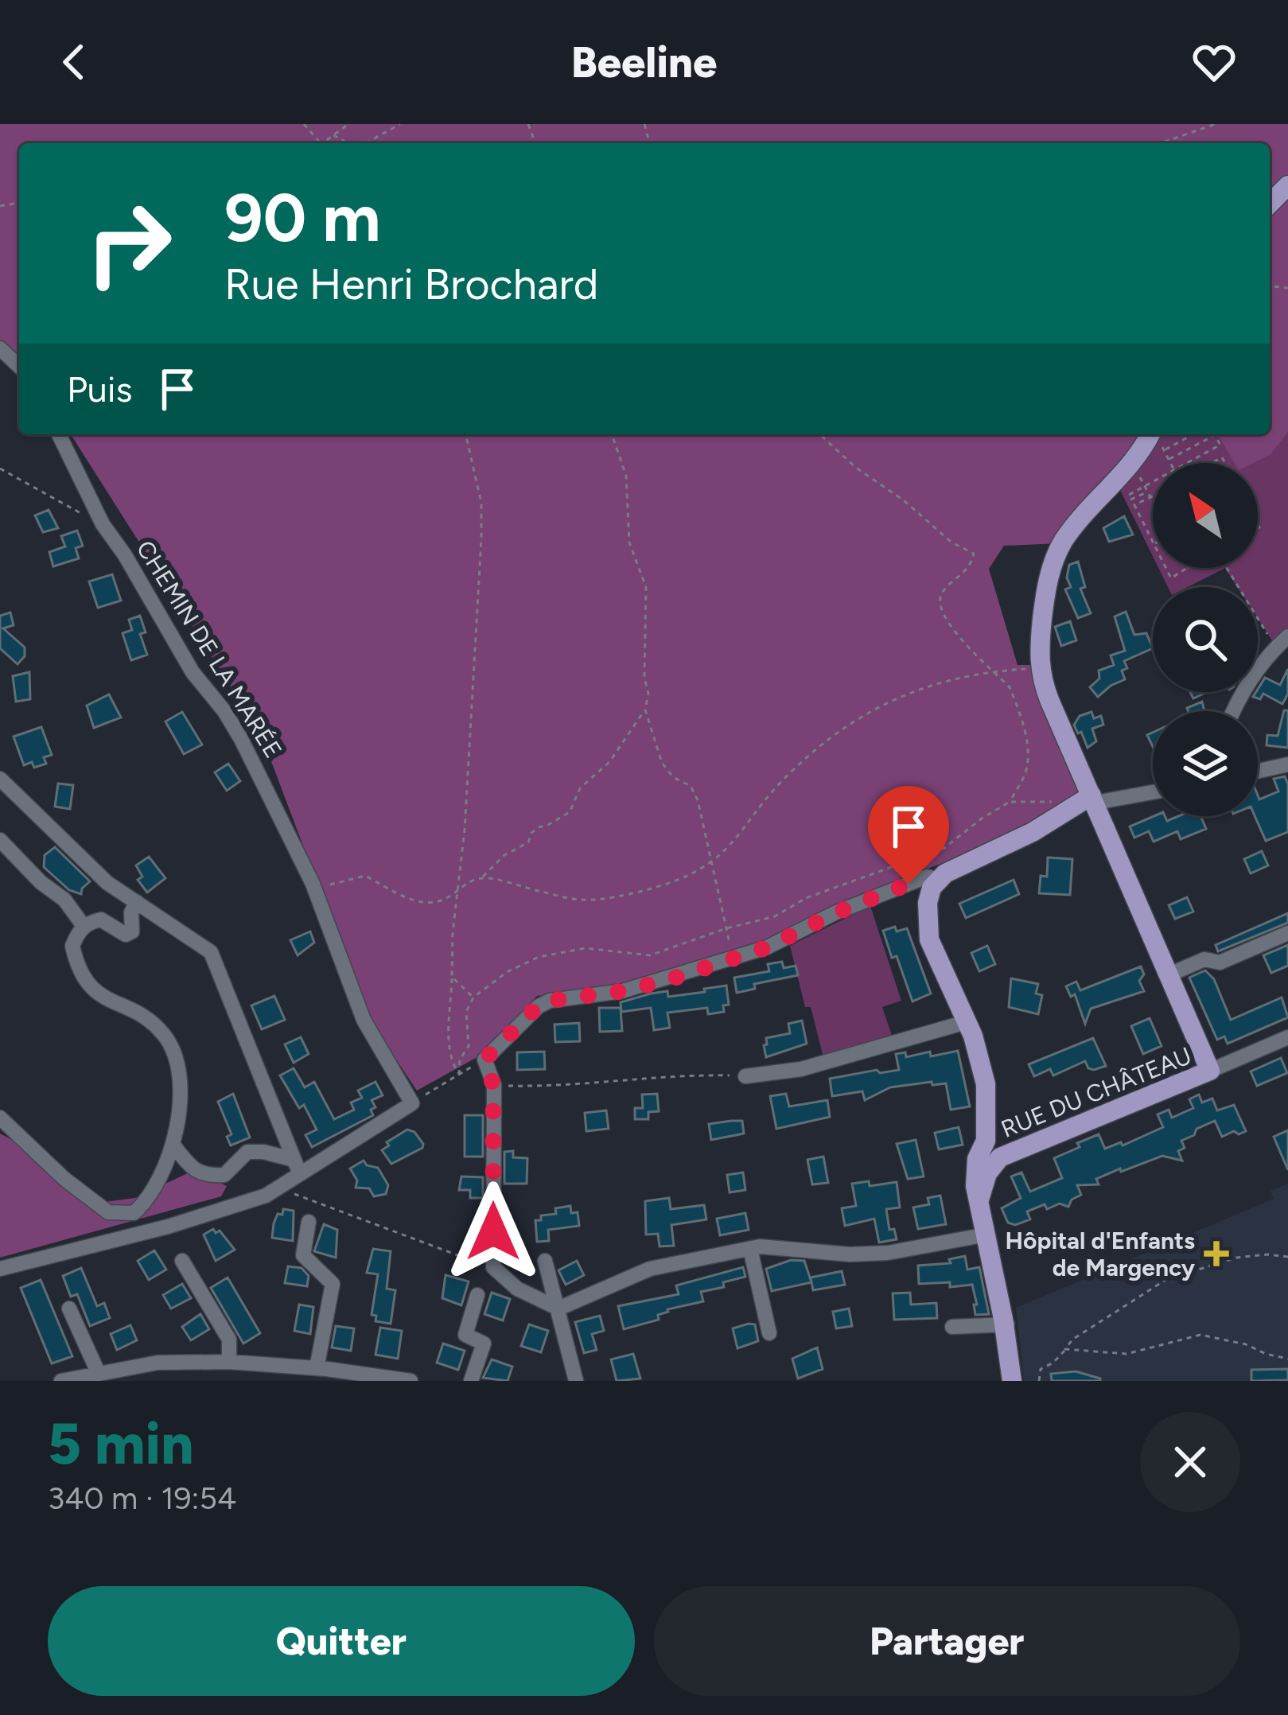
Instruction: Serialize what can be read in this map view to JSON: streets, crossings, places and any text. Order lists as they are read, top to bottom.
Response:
{
  "streets": {
    "main road": ["RUE DU CHÂTEAU"],
    "street": ["CHEMIN DE LA MARÉE"]
  },
  "places": {
    "health": ["Hôpital d'Enfants de Margency"]
  },
  "north": "top left",
  "page": {
    "header": "Beeline",
    "turn": ["90 m", "Rue Henri Brochard"],
    "then": "Puis",
    "heading": ["5 min", "340 m · 19:54"],
    "buttons": ["Quitter", "Partager"]
  }
}
